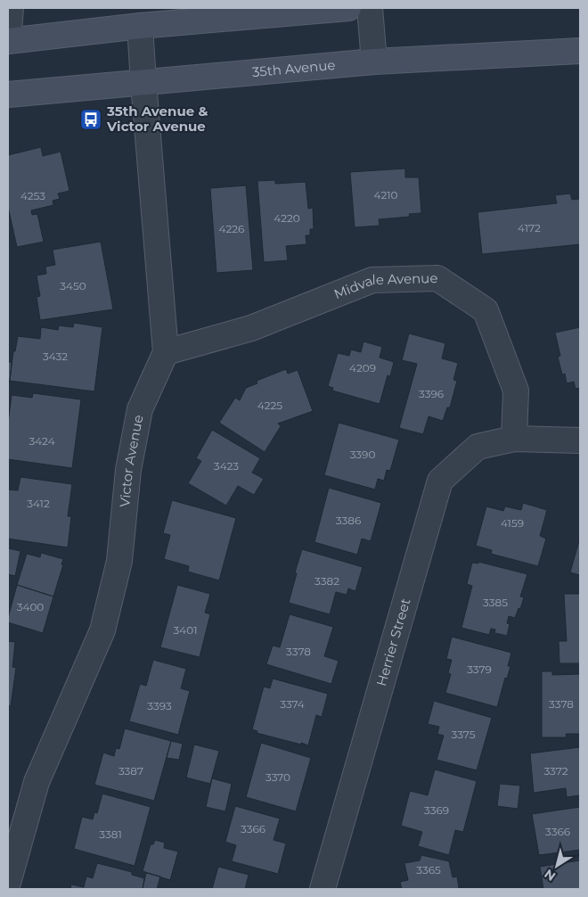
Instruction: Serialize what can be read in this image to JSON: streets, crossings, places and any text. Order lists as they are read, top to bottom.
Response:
{
  "streets": {
    "main road": ["35th Avenue"],
    "street": ["Midvale Avenue", "Victor Avenue", "Herrier Street"]
  },
  "crossings": [
    ["35th Avenue", "Victor Avenue"],
    ["Midvale Avenue", "Victor Avenue"],
    ["Midvale Avenue", "Herrier Street"]
  ],
  "places": {
    "bus stop": ["35th Avenue & Victor Avenue"]
  },
  "house_numbers": [
    "4210",
    "4253",
    "4220",
    "4172",
    "4226",
    "3450",
    "3432",
    "4209",
    "3396",
    "4225",
    "3424",
    "3390",
    "3423",
    "3412",
    "3386",
    "4159",
    "3382",
    "3385",
    "3400",
    "3401",
    "3378",
    "3379",
    "3374",
    "3378",
    "3393",
    "3375",
    "3387",
    "3372",
    "3370",
    "3369",
    "3366",
    "3366",
    "3381",
    "3365"
  ],
  "north": "bottom left"
}
